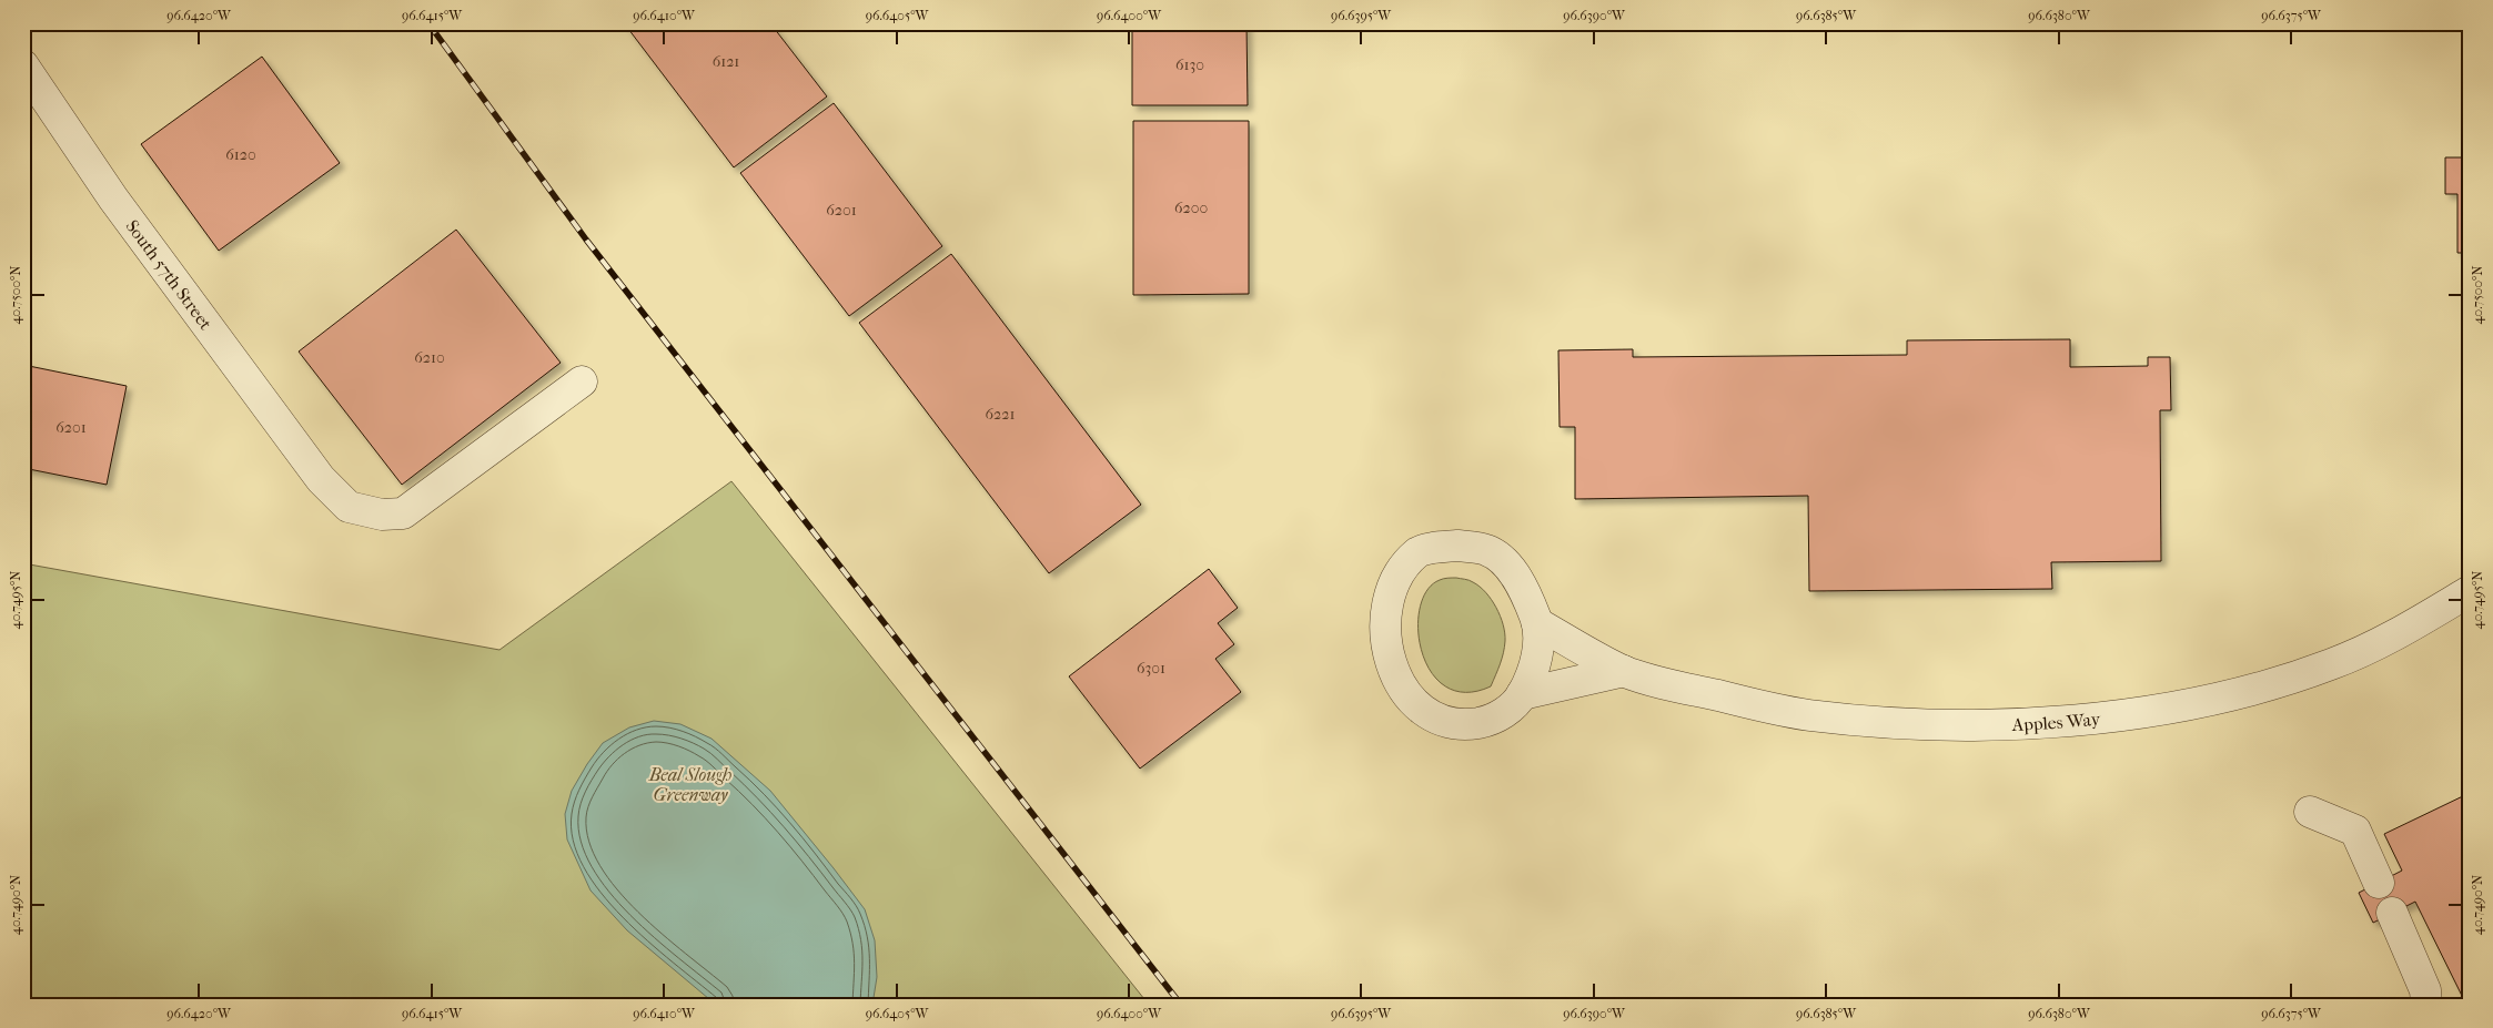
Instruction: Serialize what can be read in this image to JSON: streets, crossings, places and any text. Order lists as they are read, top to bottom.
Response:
{
  "streets": {
    "lane": ["South 57th Street", "Apples Way"]
  },
  "parks": ["Beal Slough Greenway"],
  "house_numbers": [
    "6121",
    "6130",
    "6120",
    "6200",
    "6201",
    "6210",
    "6221",
    "6201",
    "6301"
  ],
  "coordinates": [
    "96.6420°W",
    "96.6415°W",
    "96.6410°W",
    "96.6405°W",
    "96.6400°W",
    "96.6395°W",
    "96.6390°W",
    "96.6385°W",
    "96.6380°W",
    "96.6375°W",
    "40.7500°N",
    "40.7495°N",
    "40.7490°N"
  ]
}
